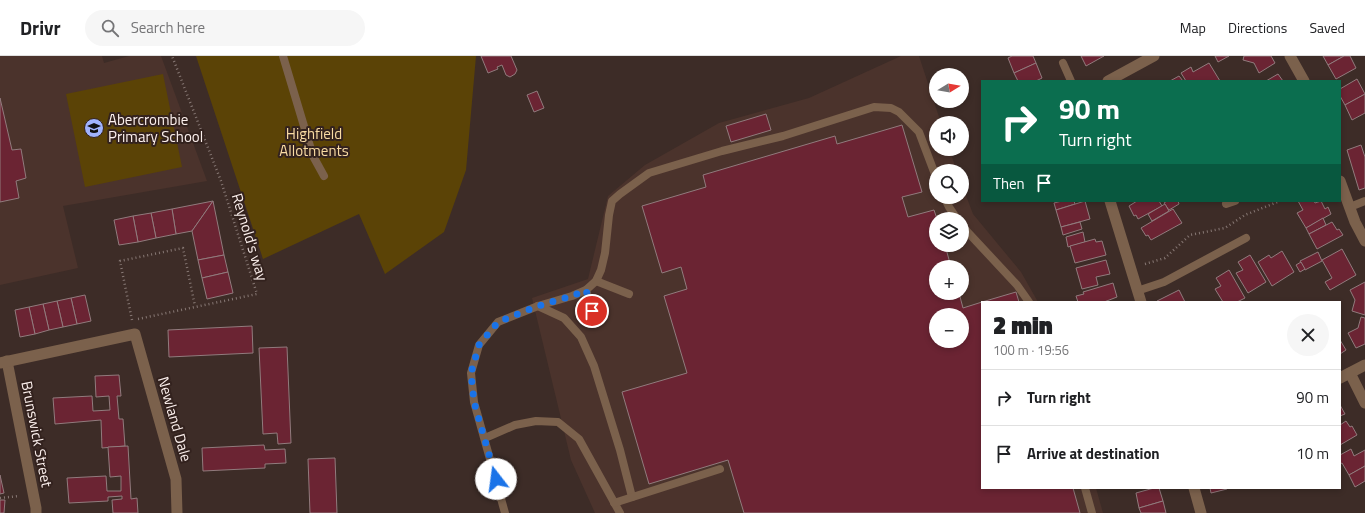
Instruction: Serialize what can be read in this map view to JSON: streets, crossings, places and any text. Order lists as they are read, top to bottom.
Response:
{
  "streets": {
    "street": ["Newland Dale", "Brunswick Street"],
    "path": ["Reynold's way"]
  },
  "parks": ["Highfield Allotments"],
  "places": {
    "school or university": ["Abercrombie Primary School"]
  },
  "north": "right",
  "page": {
    "header": "Drivr",
    "search": "Search here",
    "nav": ["Map", "Directions", "Saved"],
    "map_buttons": ["+", "−"],
    "turn": ["90 m", "Turn right"],
    "then": "Then",
    "heading": ["2 min", "100 m · 19:56"],
    "list": [
      {
        "name": "Turn right",
        "value": "90 m"
      },
      {
        "name": "Arrive at destination",
        "value": "10 m"
      }
    ]
  }
}
